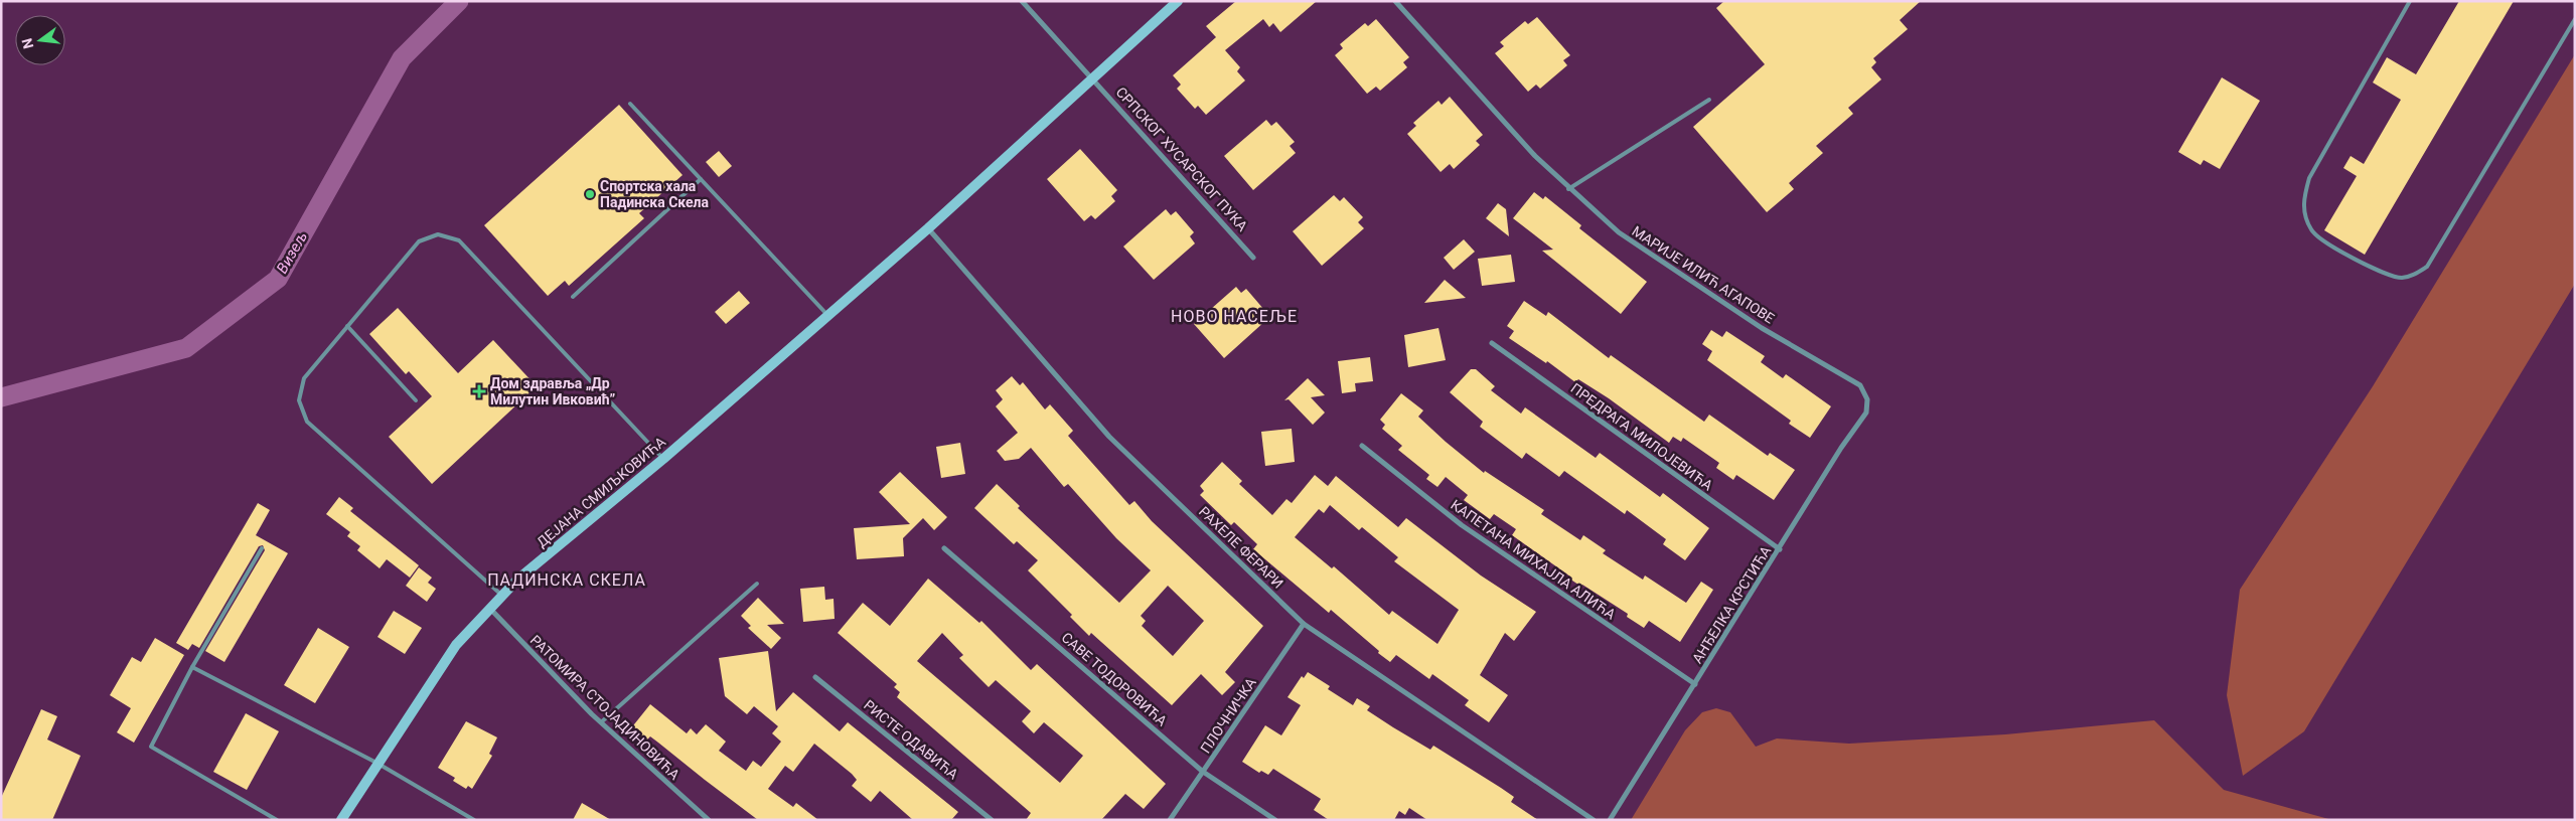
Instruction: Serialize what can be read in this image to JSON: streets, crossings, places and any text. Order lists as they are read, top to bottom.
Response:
{
  "streets": {
    "street": [
      "СРПСКОГ ХУСАРСКОГ ПУКА",
      "МАРИЈЕ ИЛИЋ АГАПОВЕ",
      "ПРЕДРАГА МИЛОЈЕВИЋА",
      "ДЕЈАНА СМИЉКОВИЋА",
      "РАХЕЛЕ ФЕРАРИ",
      "КАПЕТАНА МИХАЈЛА АЛИЋА",
      "АНЂЕЛКА КРСТИЋА",
      "САВЕ ТОДОРОВИЋА",
      "РАТОМИРА СТОЈАДИНОВИЋА",
      "ПЛОЧНИЧКА",
      "РИСТЕ ОДАВИЋА"
    ]
  },
  "crossings": [
    ["МАРИЈЕ ИЛИЋ АГАПОВЕ", "АНЂЕЛКА КРСТИЋА"],
    ["ПРЕДРАГА МИЛОЈЕВИЋА", "АНЂЕЛКА КРСТИЋА"],
    ["ДЕЈАНА СМИЉКОВИЋА", "РАХЕЛЕ ФЕРАРИ"],
    ["ДЕЈАНА СМИЉКОВИЋА", "РАТОМИРА СТОЈАДИНОВИЋА"],
    ["РАХЕЛЕ ФЕРАРИ", "ПЛОЧНИЧКА"],
    ["КАПЕТАНА МИХАЈЛА АЛИЋА", "АНЂЕЛКА КРСТИЋА"],
    ["САВЕ ТОДОРОВИЋА", "ПЛОЧНИЧКА"]
  ],
  "districts": ["НОВО НАСЕЉЕ", "ПАДИНСКА СКЕЛА"],
  "water": ["Визељ"],
  "places": {
    "other": ["Спортска хала Падинска Скела"],
    "health": ["Дом здравља „Др Милутин Ивковић”"]
  },
  "north": "left"
}
